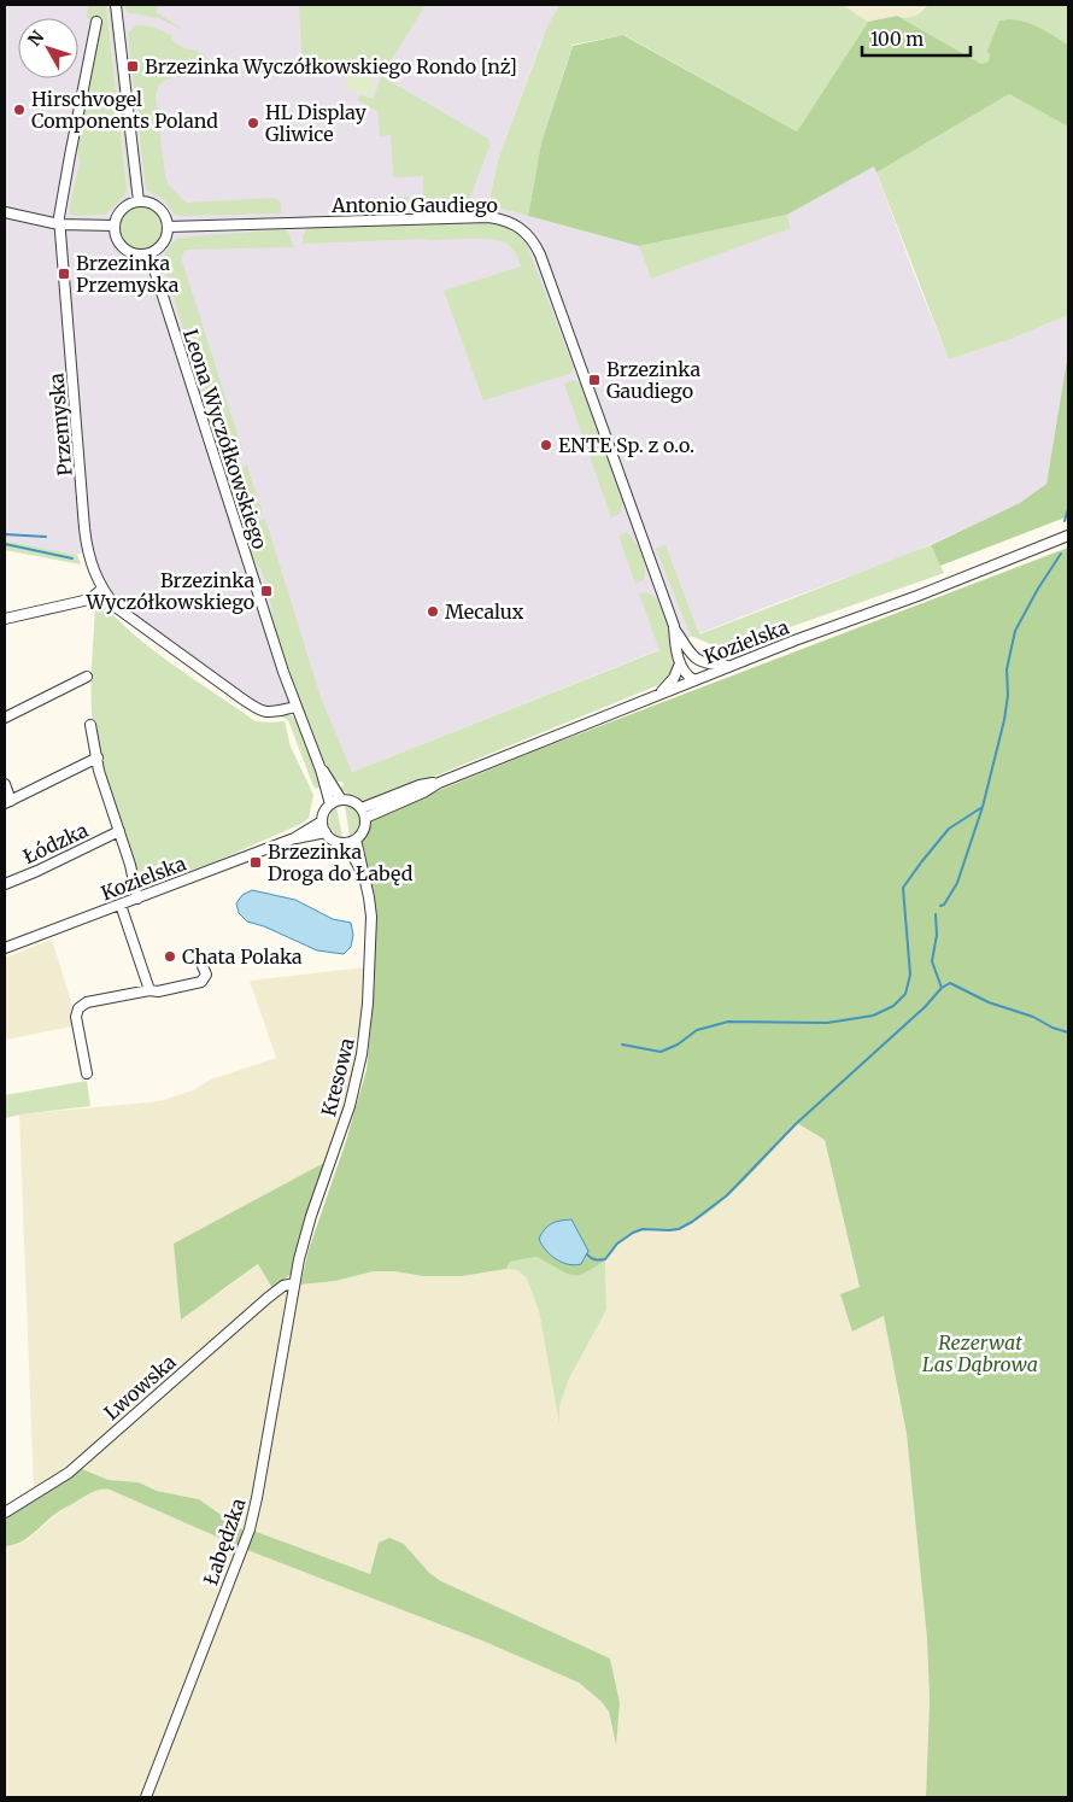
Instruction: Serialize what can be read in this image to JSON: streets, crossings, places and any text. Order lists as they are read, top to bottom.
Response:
{
  "streets": {
    "street": [
      "Antonio Gaudiego",
      "Przemyska",
      "Leona Wyczółkowskiego",
      "Kozielska",
      "Łódzka",
      "Kresowa",
      "Lwowska",
      "Łabędzka"
    ]
  },
  "crossings": [
    ["Antonio Gaudiego", "Leona Wyczółkowskiego"],
    ["Antonio Gaudiego", "Kozielska"],
    ["Przemyska", "Leona Wyczółkowskiego"],
    ["Leona Wyczółkowskiego", "Kozielska"],
    ["Leona Wyczółkowskiego", "Kresowa"],
    ["Kozielska", "Kresowa"],
    ["Kresowa", "Lwowska"],
    ["Kresowa", "Łabędzka"],
    ["Lwowska", "Łabędzka"]
  ],
  "parks": ["Rezerwat Las Dąbrowa"],
  "places": {
    "transit": [
      "Brzezinka Wyczółkowskiego Rondo [nż]",
      "Brzezinka Przemyska",
      "Brzezinka Gaudiego",
      "Brzezinka Wyczółkowskiego",
      "Brzezinka Droga do Łabęd"
    ],
    "other": [
      "Hirschvogel Components Poland",
      "HL Display Gliwice",
      "ENTE Sp. z o.o.",
      "Mecalux",
      "Chata Polaka"
    ]
  },
  "scale_bar": "100 m",
  "north": "top left"
}
